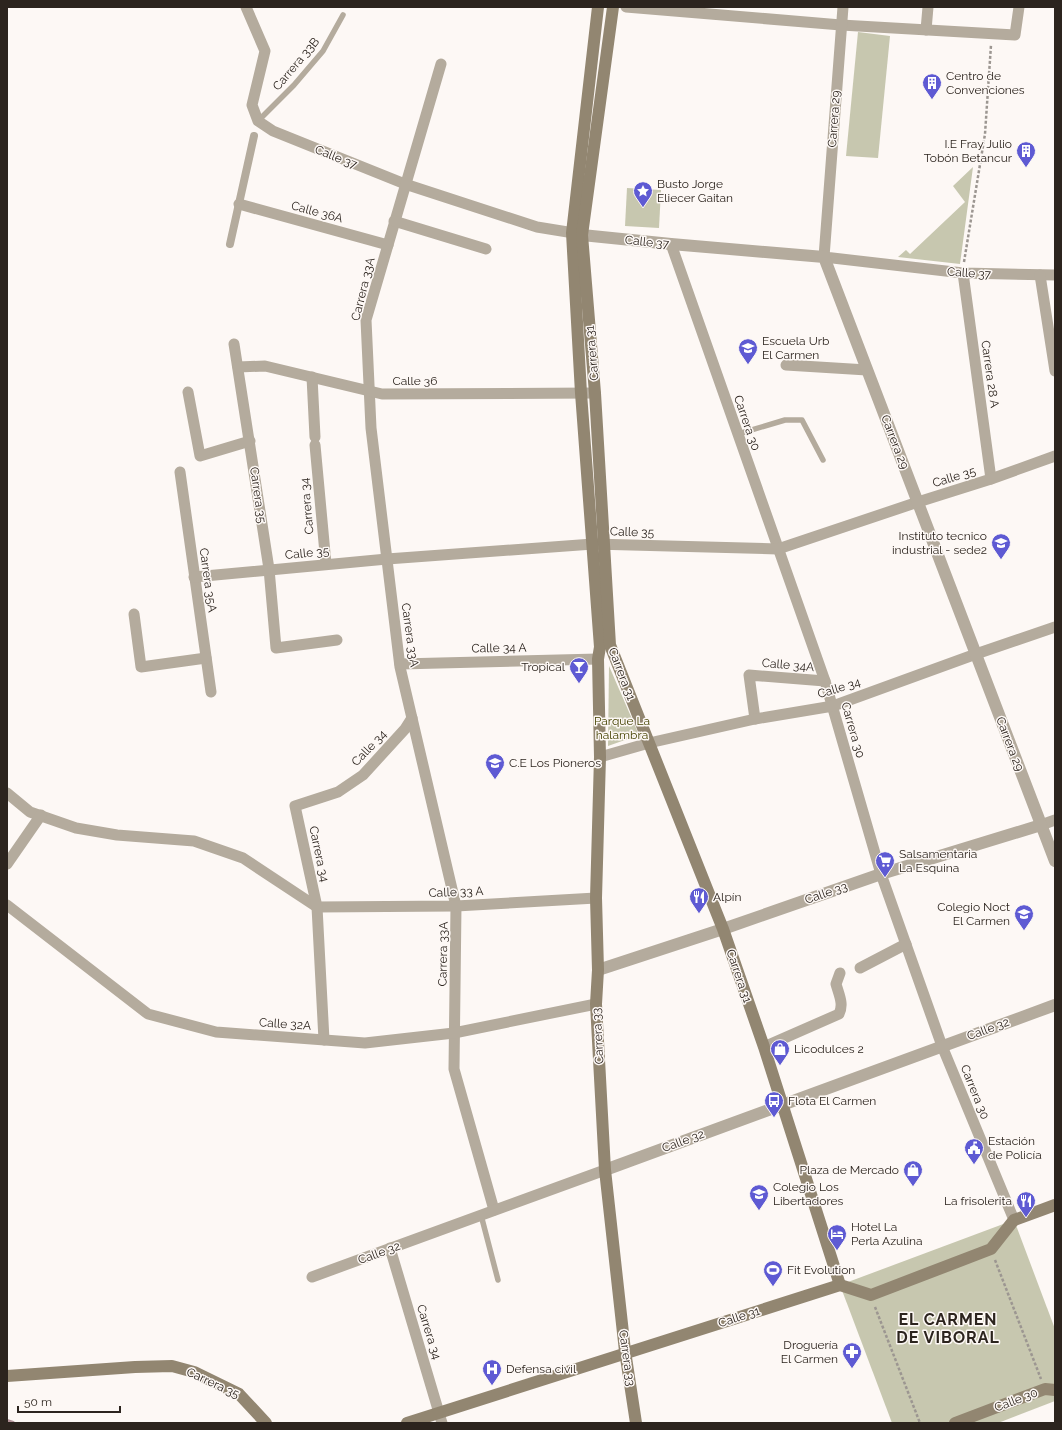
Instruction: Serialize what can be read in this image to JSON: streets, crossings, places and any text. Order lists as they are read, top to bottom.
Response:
{
  "streets": {
    "main road": [
      "Carrera 31",
      "Carrera 35",
      "Carrera 33",
      "Calle 31",
      "Calle 30"
    ],
    "street": [
      "Carrera 29",
      "Calle 37",
      "Calle 36A",
      "Carrera 33A",
      "Carrera 28 A",
      "Calle 36",
      "Carrera 30",
      "Calle 35",
      "Carrera 34",
      "Carrera 35A",
      "Calle 34 A",
      "Calle 34A",
      "Calle 34",
      "Calle 33 A",
      "Calle 33",
      "Calle 32A",
      "Calle 32"
    ],
    "lane": ["Carrera 33B"]
  },
  "crossings": [
    ["Carrera 33B", "Calle 37"],
    ["Carrera 29", "Calle 37"],
    ["Carrera 29", "Calle 35"],
    ["Carrera 29", "Calle 34"],
    ["Carrera 29", "Calle 33"],
    ["Calle 37", "Carrera 33A"],
    ["Calle 37", "Carrera 31"],
    ["Calle 37", "Carrera 28 A"],
    ["Calle 37", "Carrera 30"],
    ["Calle 36A", "Carrera 33A"],
    ["Carrera 33A", "Calle 36"],
    ["Carrera 33A", "Calle 35"],
    ["Carrera 33A", "Calle 34 A"],
    ["Carrera 33A", "Calle 34"],
    ["Carrera 33A", "Calle 33 A"],
    ["Carrera 33A", "Calle 32A"],
    ["Carrera 33A", "Calle 32"],
    ["Carrera 31", "Calle 36"],
    ["Carrera 31", "Calle 35"],
    ["Carrera 31", "Calle 34"],
    ["Carrera 31", "Calle 33"],
    ["Carrera 31", "Calle 32"],
    ["Carrera 31", "Carrera 33"],
    ["Carrera 31", "Calle 31"],
    ["Carrera 28 A", "Calle 35"],
    ["Calle 36", "Carrera 35"],
    ["Calle 36", "Carrera 34"],
    ["Carrera 30", "Calle 35"],
    ["Carrera 30", "Calle 34A"],
    ["Carrera 30", "Calle 34"],
    ["Carrera 30", "Calle 33"],
    ["Carrera 30", "Calle 32"],
    ["Calle 35", "Carrera 35"],
    ["Calle 35", "Carrera 34"],
    ["Calle 35", "Carrera 35A"],
    ["Carrera 34", "Calle 34"],
    ["Carrera 34", "Calle 33 A"],
    ["Carrera 34", "Calle 32A"],
    ["Carrera 34", "Calle 32"],
    ["Carrera 34", "Calle 31"],
    ["Calle 34 A", "Carrera 33"],
    ["Calle 34A", "Calle 34"],
    ["Calle 34", "Carrera 33"],
    ["Calle 33 A", "Carrera 33"],
    ["Calle 33", "Carrera 33"],
    ["Calle 32A", "Carrera 33"],
    ["Calle 32", "Carrera 33"],
    ["Carrera 33", "Calle 31"]
  ],
  "districts": ["EL CARMEN DE VIBORAL"],
  "parks": ["Parque La halambra"],
  "places": {
    "building": ["Centro de Convenciones", "I.E Fray Julio Tobón Betancur"],
    "place": ["Busto Jorge Eliecer Gaitan"],
    "school or university": [
      "Escuela Urb El Carmen",
      "Instituto tecnico industrial - sede2",
      "C.E Los Pioneros",
      "Colegio Noct El Carmen",
      "Colegio Los Libertadores"
    ],
    "bar": ["Tropical"],
    "supermarket": ["Salsamentaria La Esquina"],
    "restaurant": ["Alpín", "La frisolerita"],
    "shop": ["Licodulces 2", "Plaza de Mercado"],
    "bus stop": ["Flota El Carmen"],
    "public building": ["Estación de Policía"],
    "hotel": ["Hotel La Perla Azulina"],
    "sports": ["Fit Evolution"],
    "pharmacy": ["Droguería El Carmen"],
    "hospital": ["Defensa civil"]
  },
  "scale_bar": "50 m"
}
